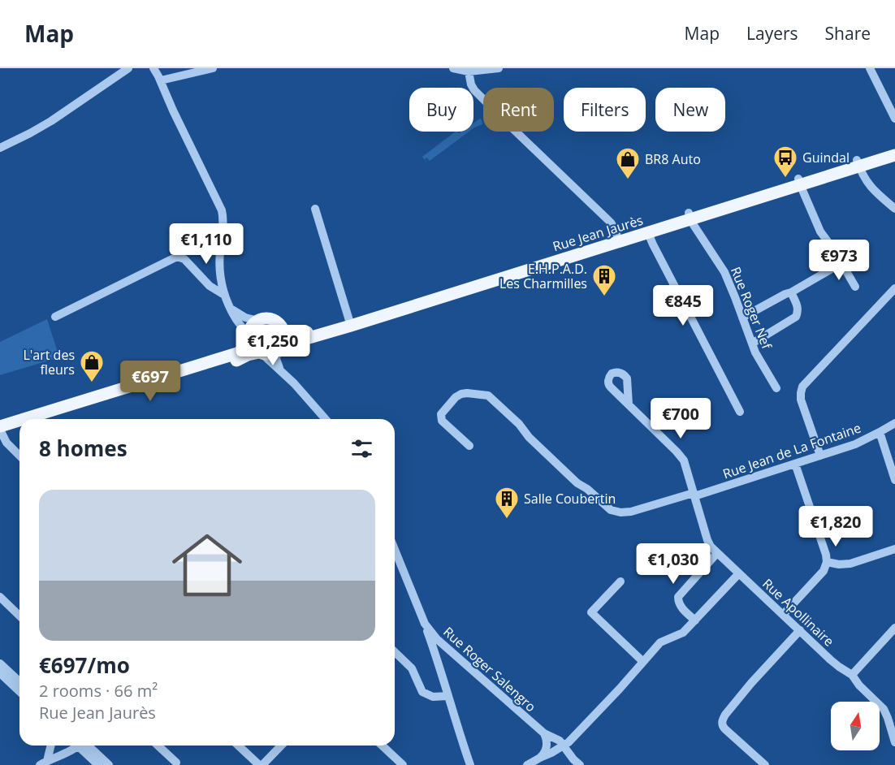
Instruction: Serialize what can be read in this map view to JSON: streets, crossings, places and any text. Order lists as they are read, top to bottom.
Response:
{
  "streets": {
    "main road": ["Rue Jean Jaurès"],
    "street": [
      "Rue Roger Nef",
      "Rue Jean de La Fontaine",
      "Rue Apollinaire",
      "Rue Roger Salengro"
    ]
  },
  "crossings": [
    ["Rue Jean Jaurès", "Rue Roger Nef"],
    ["Rue Jean de La Fontaine", "Rue Apollinaire"]
  ],
  "places": {
    "bus stop": ["Guindal"],
    "shop": ["BR8 Auto", "L'art des fleurs"],
    "building": ["E.H.P.A.D. Les Charmilles", "Salle Coubertin"]
  },
  "north": "top",
  "page": {
    "header": "Map",
    "nav": ["Map", "Layers", "Share"],
    "chip": [
      "Buy",
      "Rent",
      "Filters",
      "New"
    ],
    "price": [
      "€1,110",
      "€973",
      "€845",
      "€1,250",
      "€697",
      "€700",
      "€1,820",
      "€1,030"
    ],
    "heading": "8 homes",
    "list": [
      {
        "name": "€697/mo",
        "note": "2 rooms · 66 m² · Rue Jean Jaurès"
      }
    ]
  }
}
